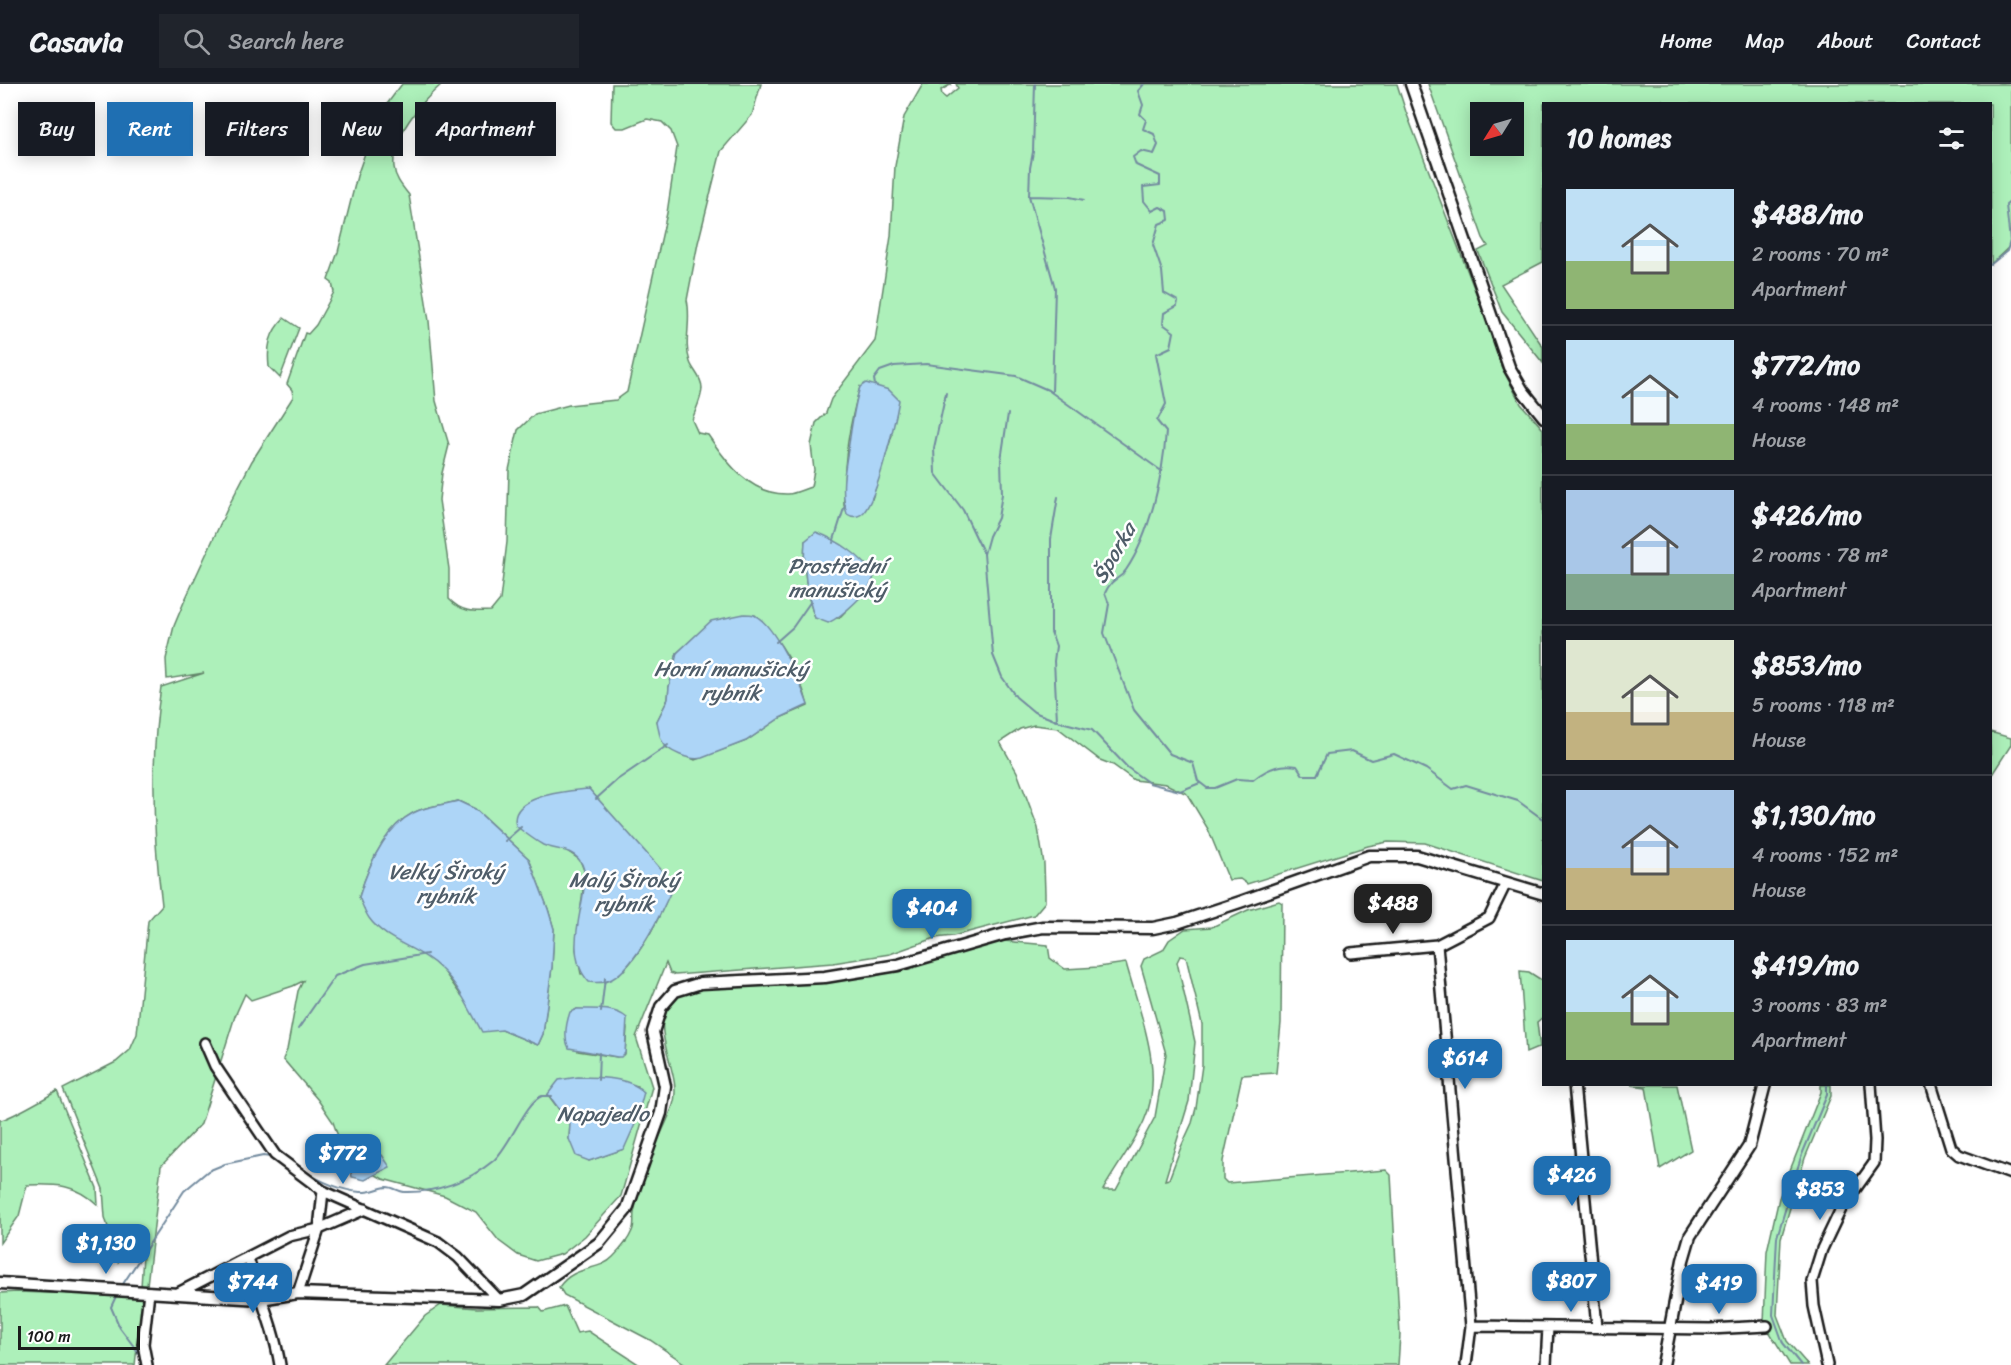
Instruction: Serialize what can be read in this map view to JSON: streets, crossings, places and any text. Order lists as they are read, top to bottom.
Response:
{
  "water": [
    "Šporka",
    "Prostřední manušický",
    "Horní manušický rybník",
    "Velký Široký rybník",
    "Malý Široký rybník",
    "Napajedlo"
  ],
  "scale_bar": "100 m",
  "north": "bottom left",
  "page": {
    "header": "Casavia",
    "search": "Search here",
    "nav": [
      "Home",
      "Map",
      "About",
      "Contact"
    ],
    "chip": [
      "Buy",
      "Rent",
      "Filters",
      "New",
      "Apartment"
    ],
    "heading": "10 homes",
    "list": [
      {
        "name": "$488/mo",
        "note": "2 rooms · 70 m² · Apartment"
      },
      {
        "name": "$772/mo",
        "note": "4 rooms · 148 m² · House"
      },
      {
        "name": "$426/mo",
        "note": "2 rooms · 78 m² · Apartment"
      },
      {
        "name": "$853/mo",
        "note": "5 rooms · 118 m² · House"
      },
      {
        "name": "$1,130/mo",
        "note": "4 rooms · 152 m² · House"
      },
      {
        "name": "$419/mo",
        "note": "3 rooms · 83 m² · Apartment"
      }
    ],
    "price": [
      "$488",
      "$404",
      "$614",
      "$772",
      "$426",
      "$853",
      "$1,130",
      "$807",
      "$744",
      "$419"
    ],
    "scale": "100 m"
  }
}
